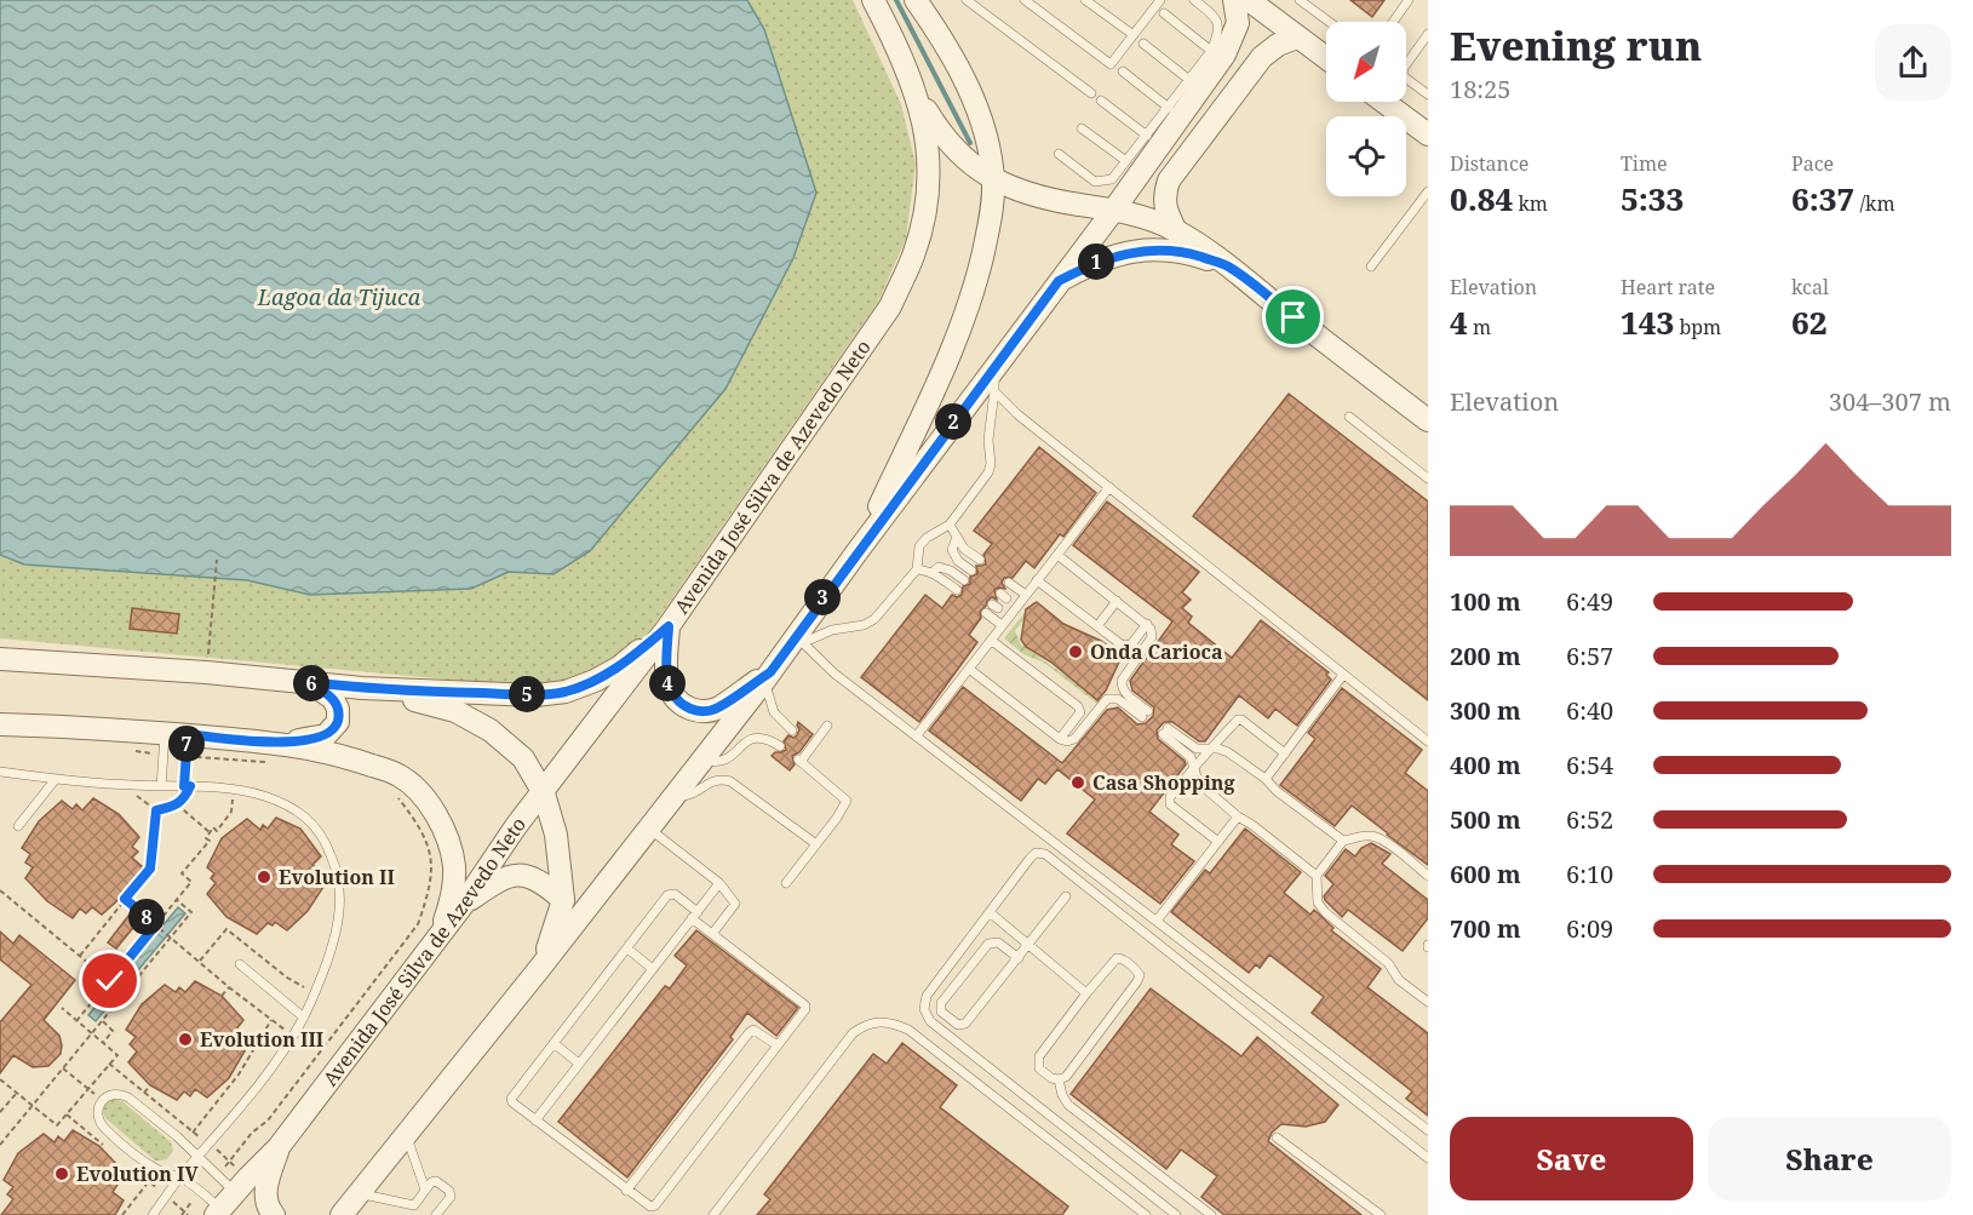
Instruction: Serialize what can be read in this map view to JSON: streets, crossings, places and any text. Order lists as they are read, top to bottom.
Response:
{
  "streets": {
    "street": ["Avenida José Silva de Azevedo Neto"]
  },
  "water": ["Lagoa da Tijuca"],
  "places": [
    "Onda Carioca",
    "Casa Shopping",
    "Evolution II",
    "Evolution III",
    "Evolution IV"
  ],
  "north": "bottom left",
  "page": {
    "heading": ["Evening run", "18:25"],
    "stats": [
      ["Distance", "0.84 km"],
      ["Time", "5:33"],
      ["Pace", "6:37 /km"],
      ["Elevation", "4 m"],
      ["Heart rate", "143 bpm"],
      ["kcal", "62"]
    ],
    "pins": [
      "1",
      "2",
      "3",
      "4",
      "6",
      "5",
      "7",
      "8"
    ],
    "chart": ["Elevation", "304–307 m"],
    "list": [
      {
        "name": "100 m",
        "note": "6:49"
      },
      {
        "name": "200 m",
        "note": "6:57"
      },
      {
        "name": "300 m",
        "note": "6:40"
      },
      {
        "name": "400 m",
        "note": "6:54"
      },
      {
        "name": "500 m",
        "note": "6:52"
      },
      {
        "name": "600 m",
        "note": "6:10"
      },
      {
        "name": "700 m",
        "note": "6:09"
      }
    ],
    "buttons": ["Save", "Share"]
  }
}
